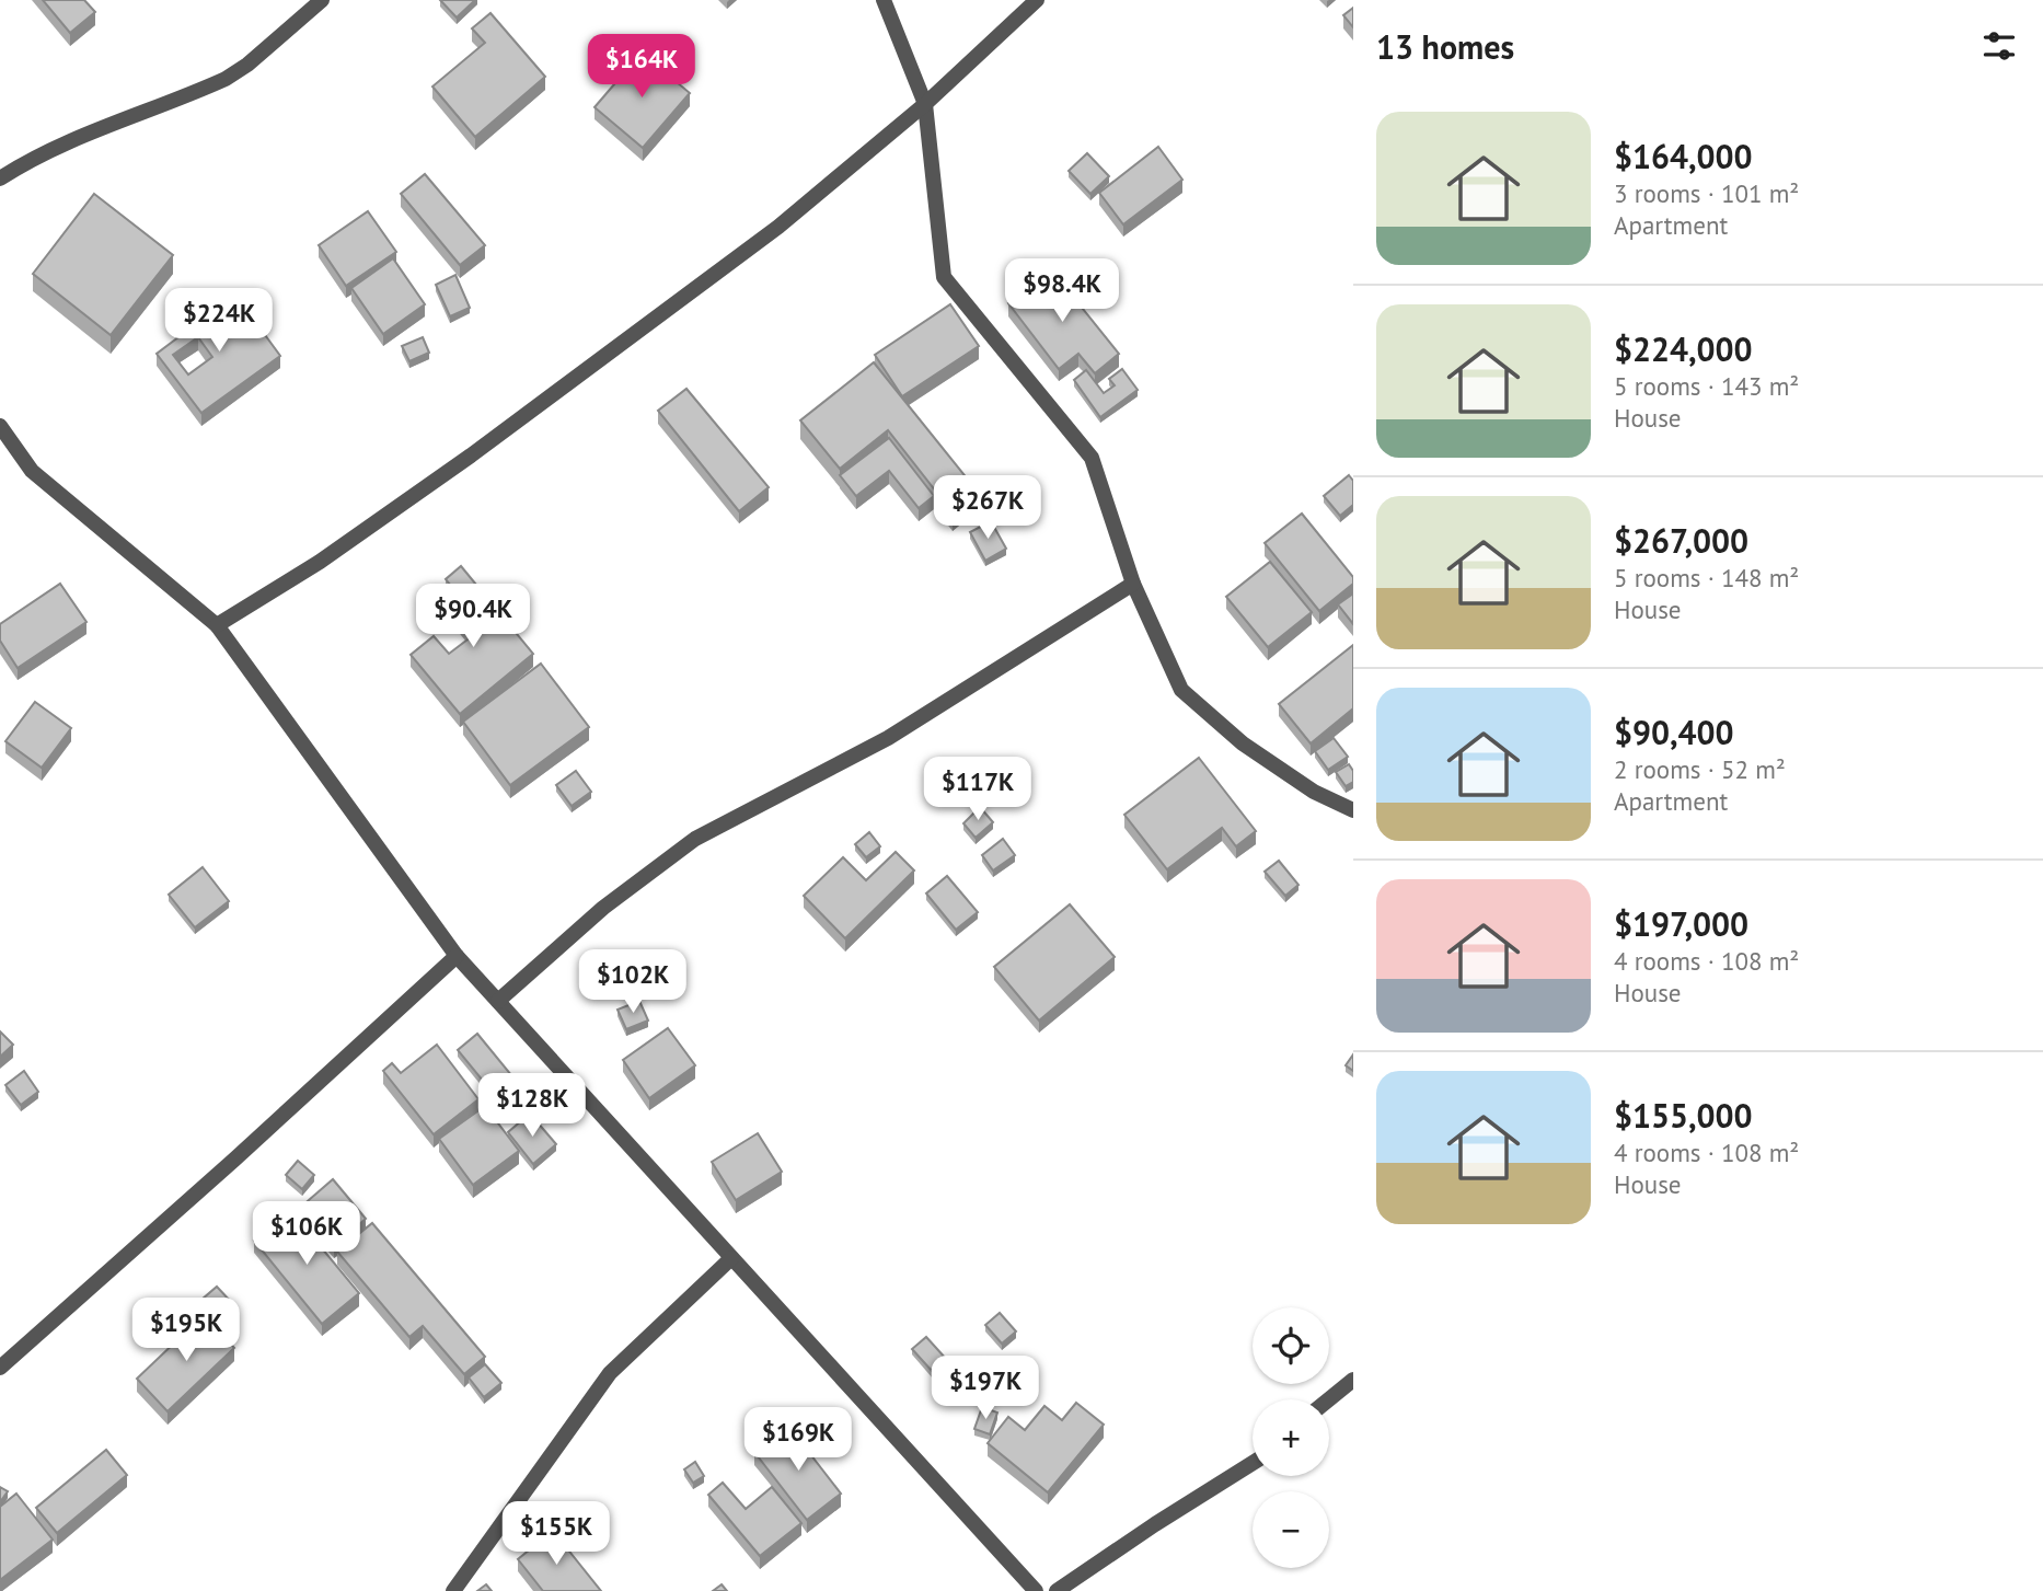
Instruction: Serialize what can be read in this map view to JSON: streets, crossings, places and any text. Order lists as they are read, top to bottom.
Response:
{
  "page": {
    "heading": "13 homes",
    "price": [
      "$164K",
      "$98.4K",
      "$224K",
      "$267K",
      "$90.4K",
      "$117K",
      "$102K",
      "$128K",
      "$106K",
      "$195K",
      "$197K",
      "$169K",
      "$155K"
    ],
    "list": [
      {
        "name": "$164,000",
        "note": "3 rooms · 101 m² · Apartment"
      },
      {
        "name": "$224,000",
        "note": "5 rooms · 143 m² · House"
      },
      {
        "name": "$267,000",
        "note": "5 rooms · 148 m² · House"
      },
      {
        "name": "$90,400",
        "note": "2 rooms · 52 m² · Apartment"
      },
      {
        "name": "$197,000",
        "note": "4 rooms · 108 m² · House"
      },
      {
        "name": "$155,000",
        "note": "4 rooms · 108 m² · House"
      }
    ],
    "map_buttons": ["+", "−"]
  }
}
